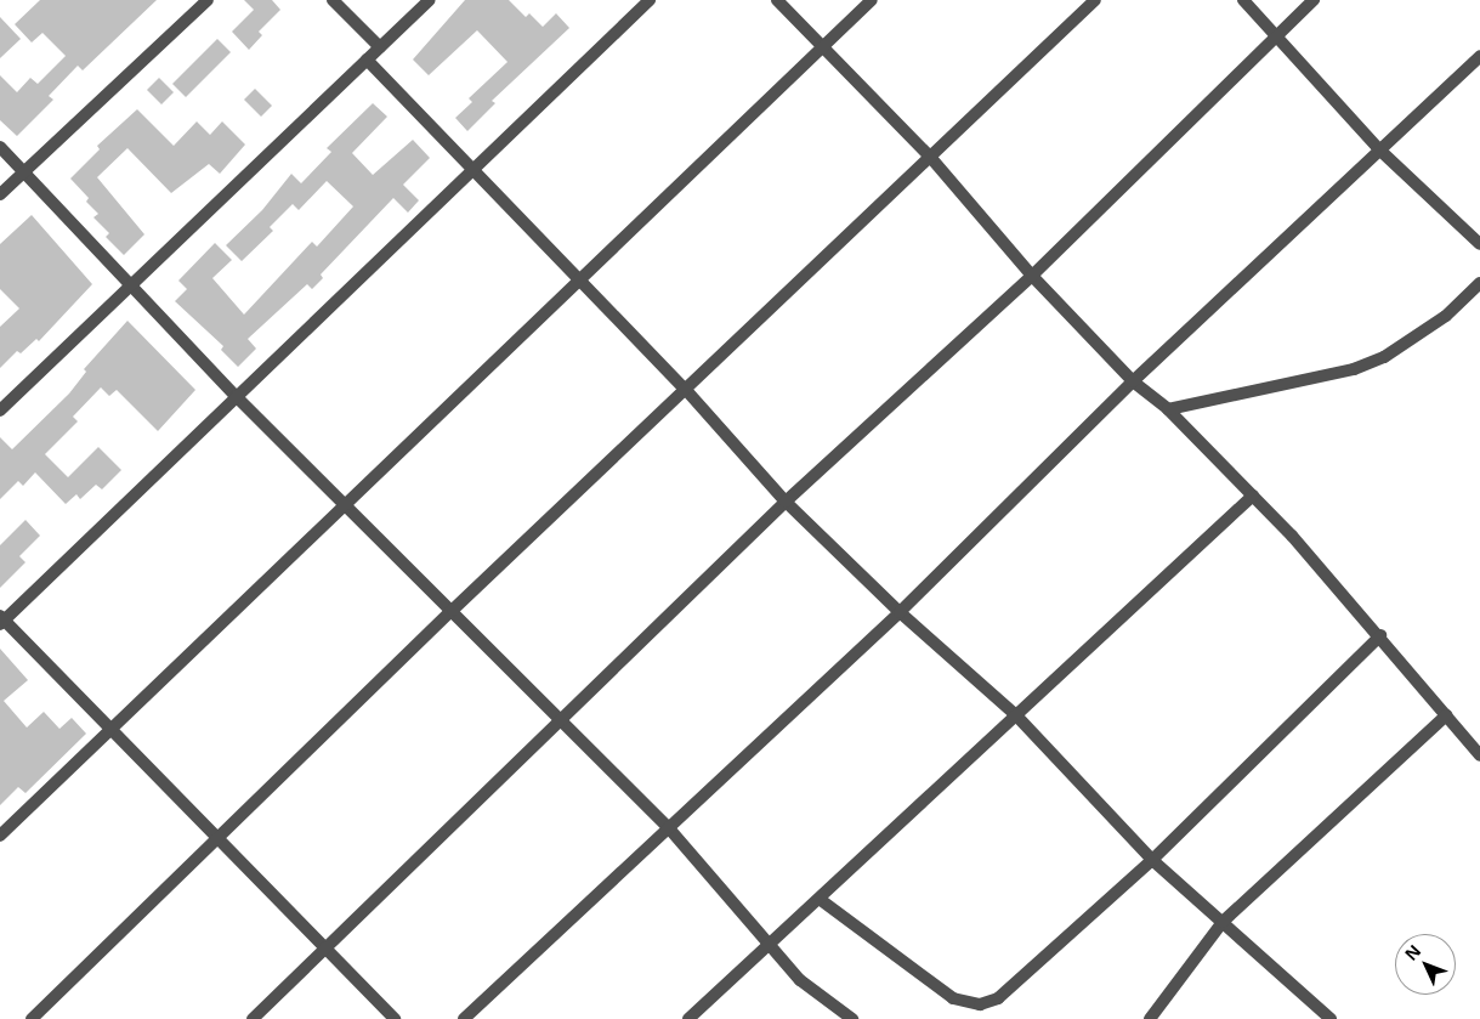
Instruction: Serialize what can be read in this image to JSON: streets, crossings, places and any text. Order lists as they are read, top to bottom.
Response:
{
  "north": "top left"
}
